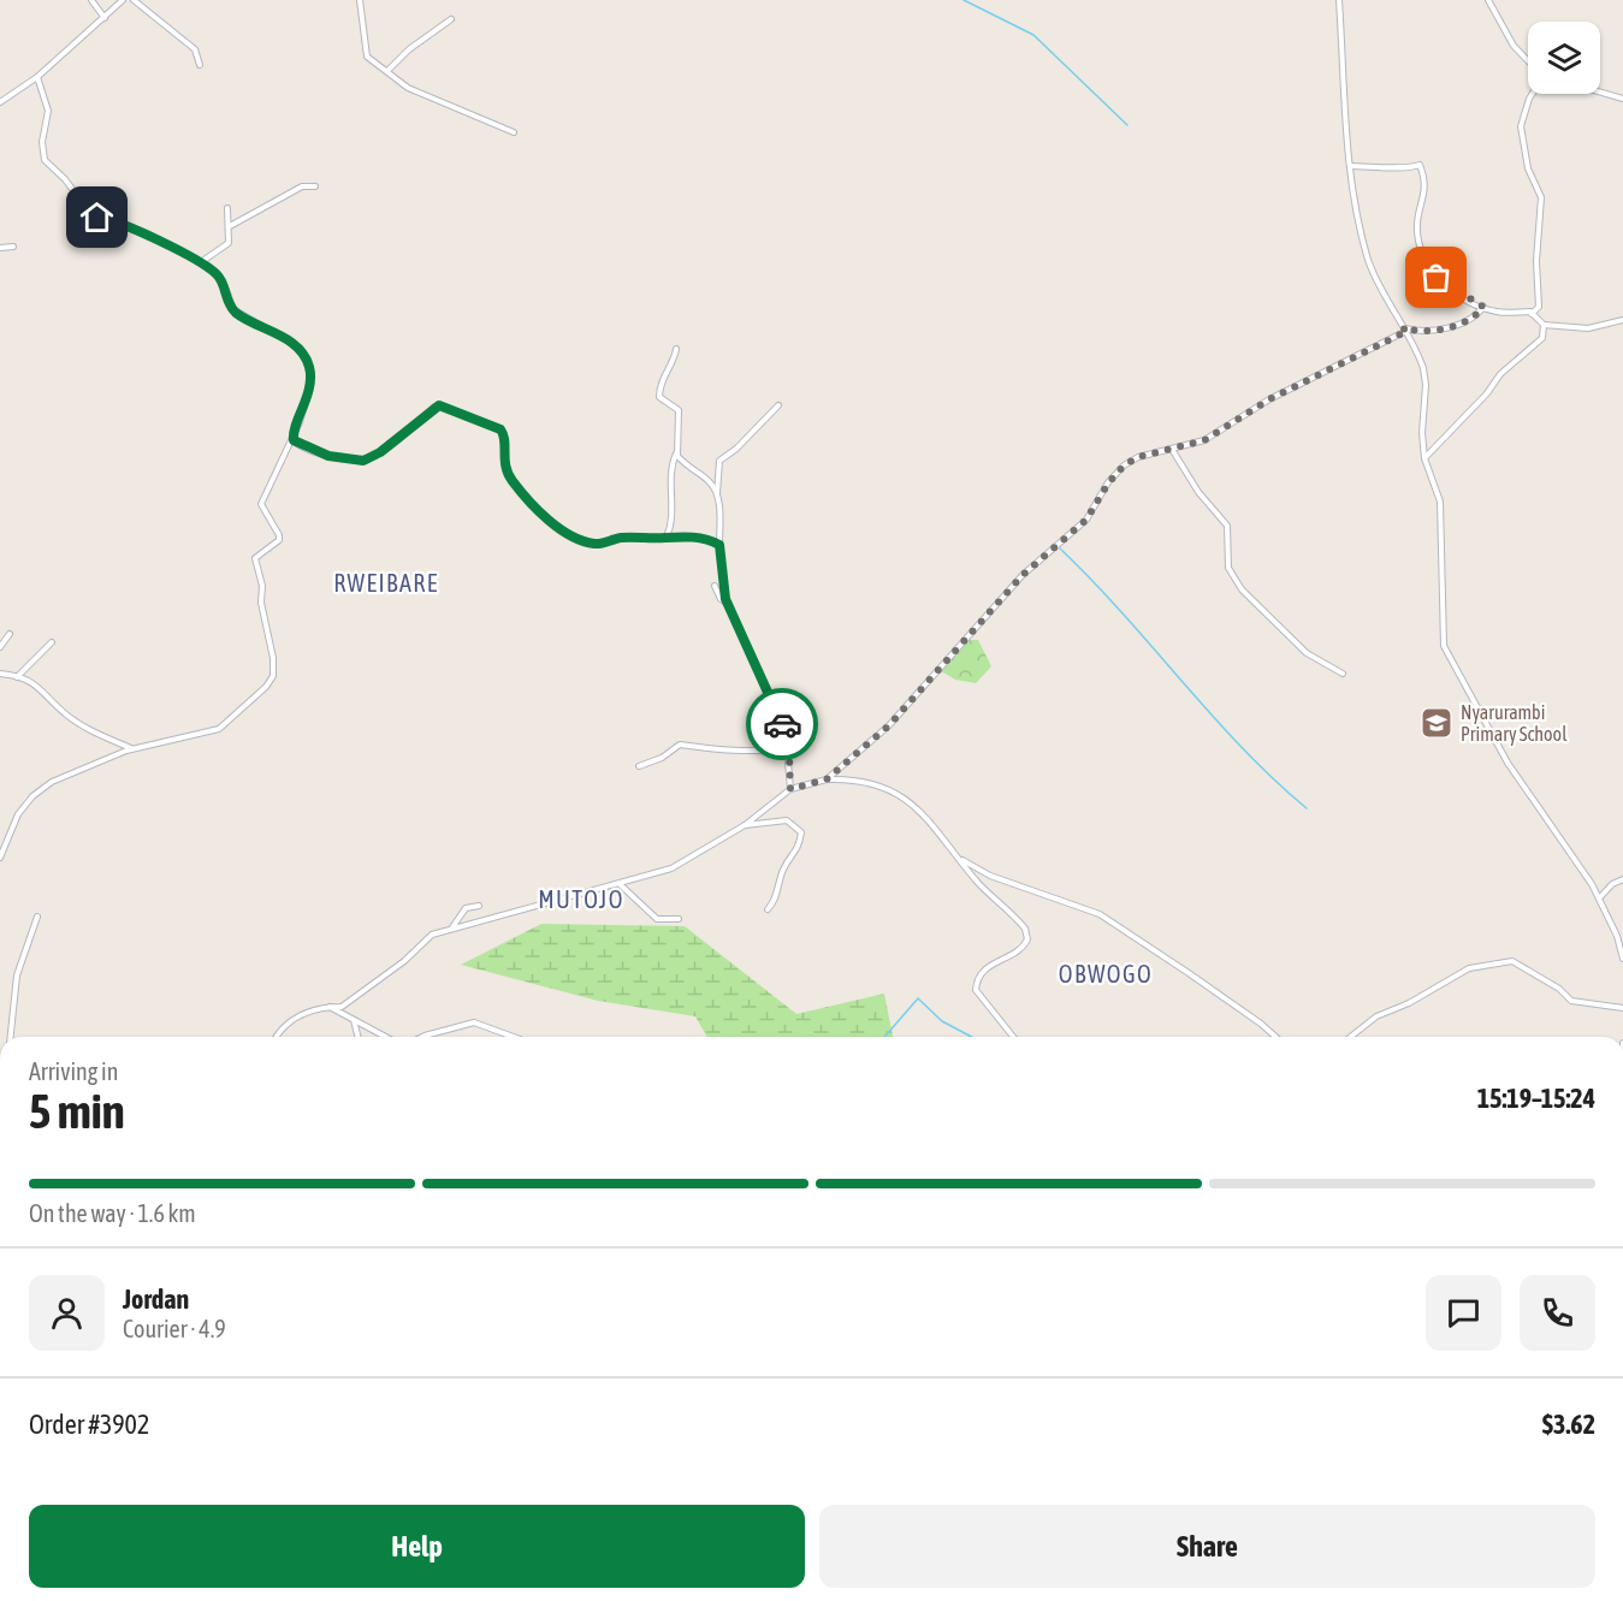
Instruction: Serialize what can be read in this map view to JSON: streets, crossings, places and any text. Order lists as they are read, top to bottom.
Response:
{
  "districts": ["RWEIBARE", "MUTOJO", "OBWOGO"],
  "places": {
    "school or university": ["Nyarurambi Primary School"]
  },
  "page": {
    "heading": ["5 min", "Arriving in", "15:19–15:24"],
    "panel": [
      "Jordan",
      "Courier · 4.9",
      "Order #3902",
      "$3.62"
    ],
    "bar": "On the way · 1.6 km",
    "buttons": ["Help", "Share"]
  }
}
